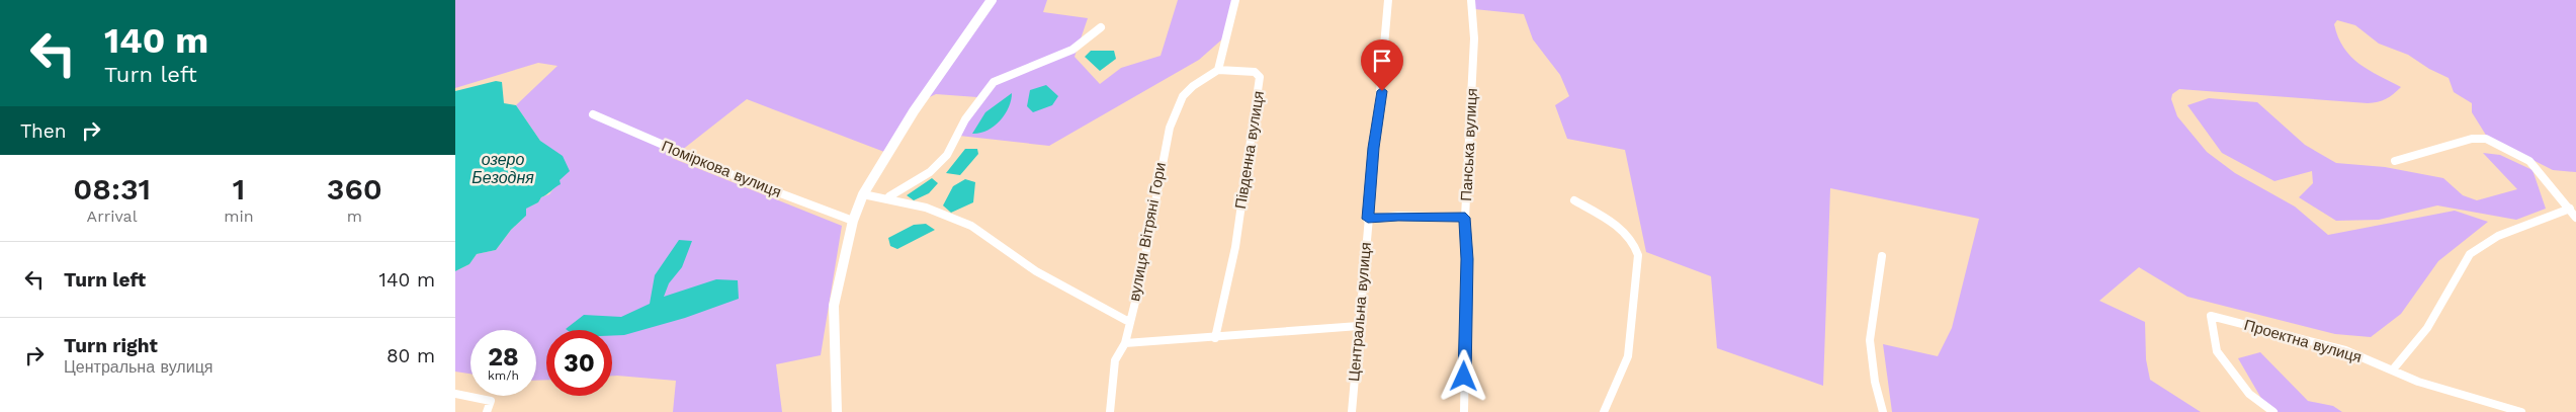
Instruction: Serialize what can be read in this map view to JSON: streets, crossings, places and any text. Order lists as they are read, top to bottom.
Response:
{
  "streets": {
    "street": [
      "Панська вулиця",
      "Південна вулиця",
      "Поміркова вулиця",
      "вулиця Вітряні Гори",
      "Центральна вулиця",
      "Проектна вулиця"
    ]
  },
  "crossings": [
    ["Південна вулиця", "вулиця Вітряні Гори"]
  ],
  "water": ["озеро Безодня"],
  "page": {
    "turn": ["140 m", "Turn left"],
    "then": "Then",
    "eta": [
      "08:31",
      "Arrival",
      "1",
      "min",
      "360",
      "m"
    ],
    "list": [
      {
        "name": "Turn left",
        "value": "140 m"
      },
      {
        "name": "Turn right",
        "note": "Центральна вулиця",
        "value": "80 m"
      }
    ],
    "speed": "28 km/h",
    "limit": "30"
  }
}
